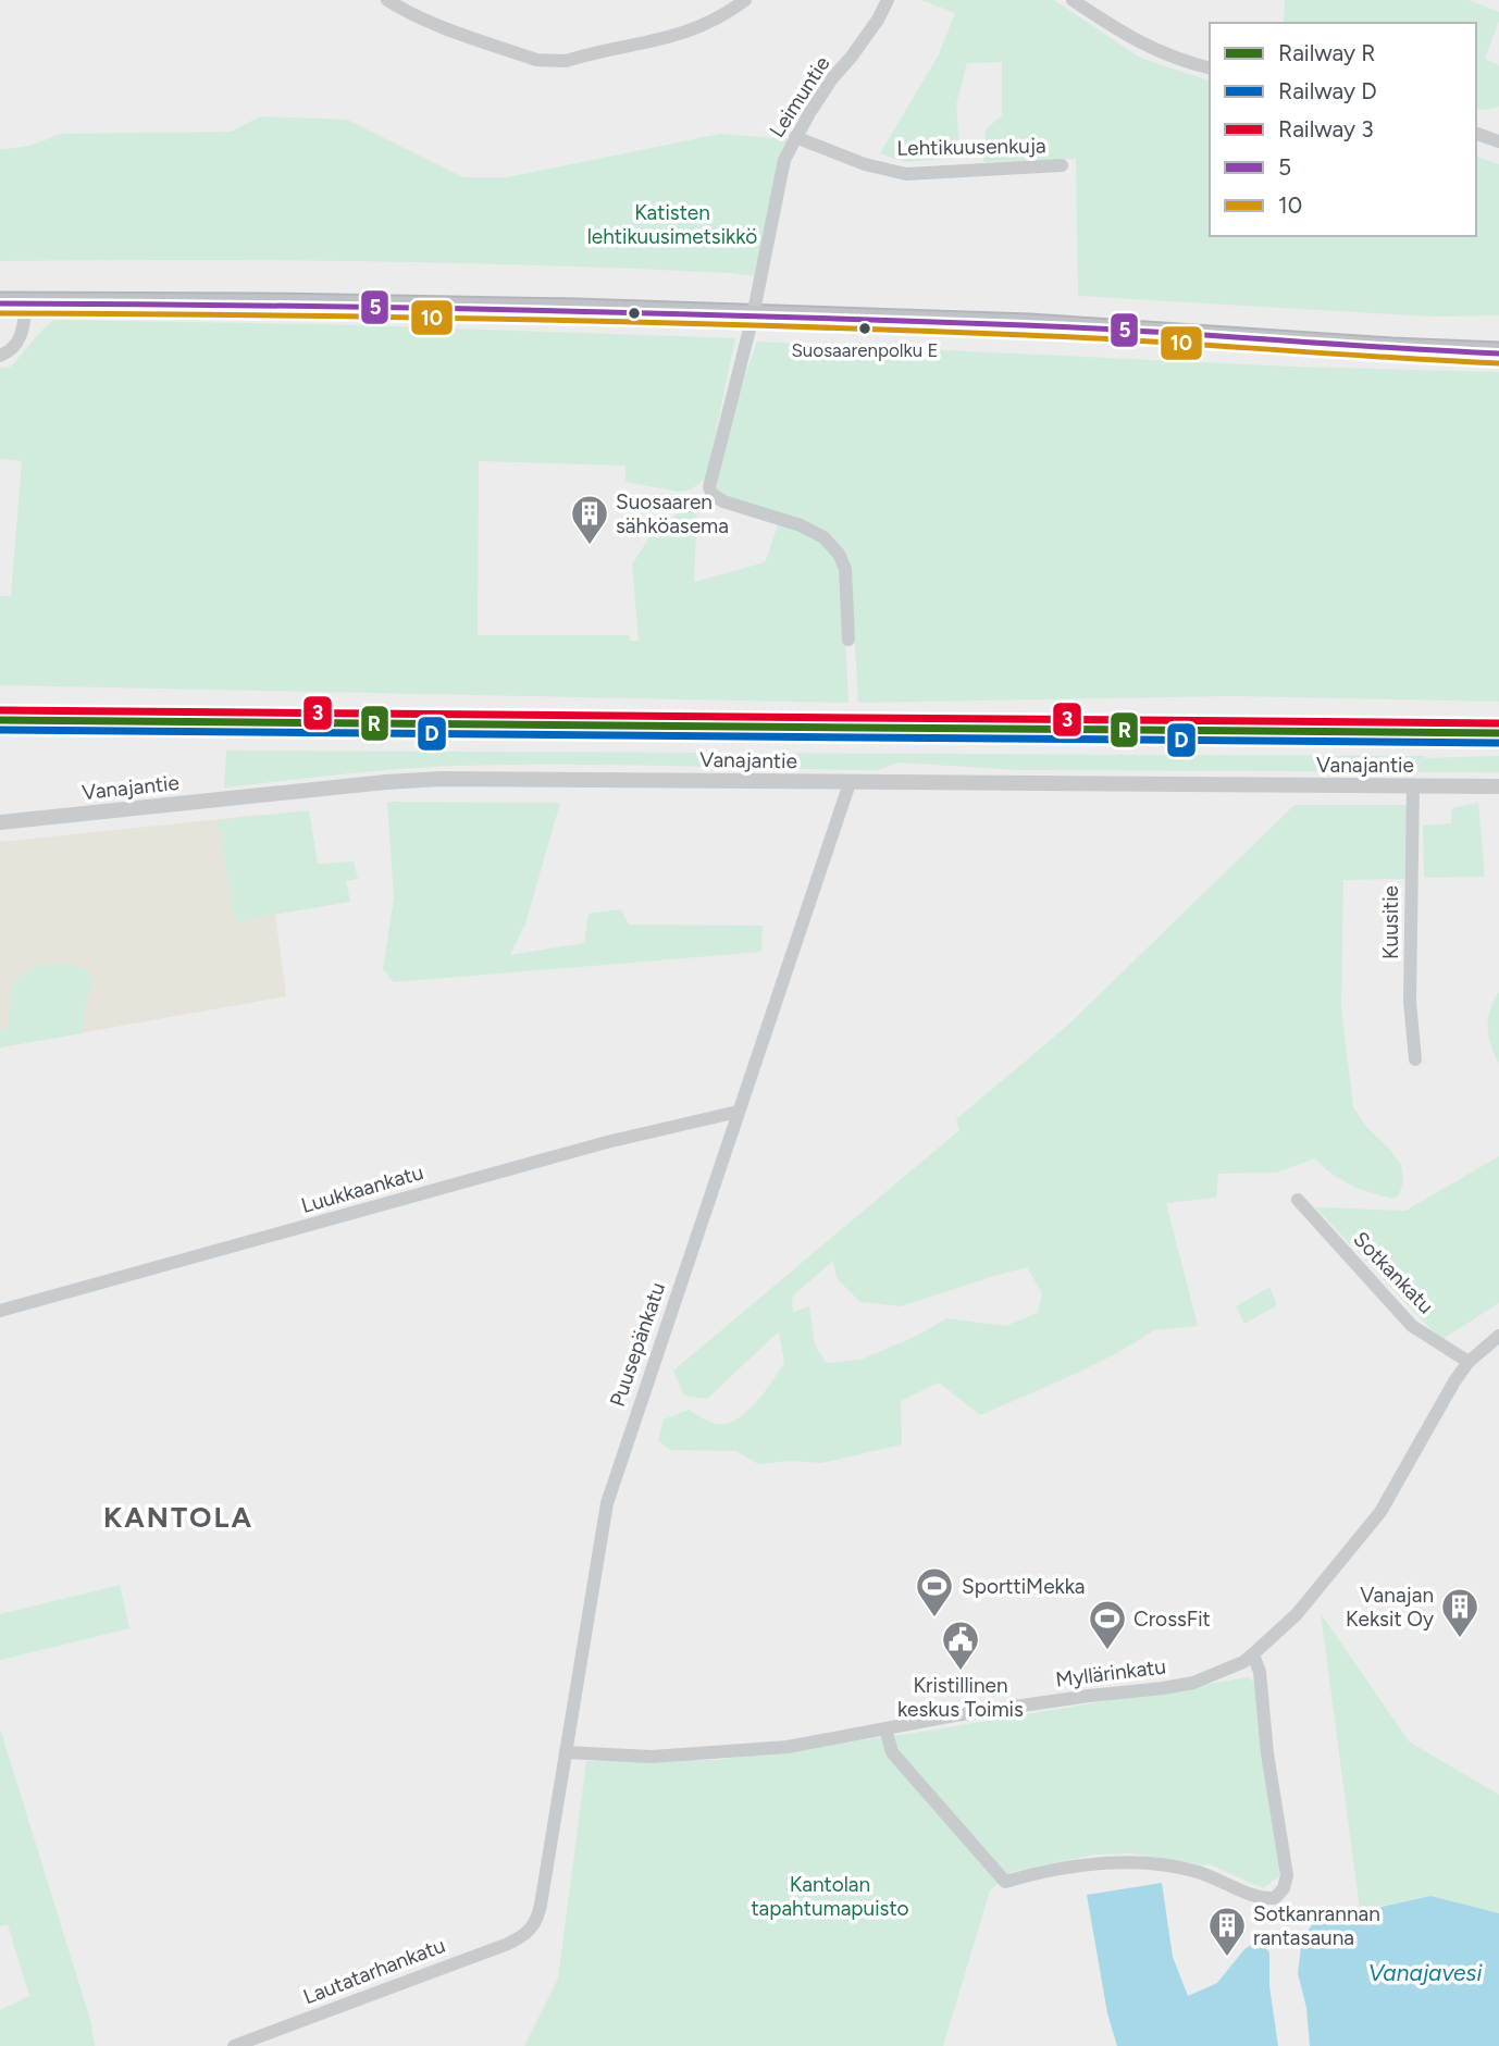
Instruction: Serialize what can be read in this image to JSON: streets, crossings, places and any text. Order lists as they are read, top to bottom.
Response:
{
  "streets": {
    "street": [
      "Leimuntie",
      "Lehtikuusenkuja",
      "Vanajantie",
      "Kuusitie",
      "Luukkaankatu",
      "Sotkankatu",
      "Puusepänkatu",
      "Myllärinkatu",
      "Lautatarhankatu"
    ]
  },
  "crossings": [
    ["Leimuntie", "Lehtikuusenkuja"],
    ["Vanajantie", "Kuusitie"],
    ["Vanajantie", "Puusepänkatu"],
    ["Luukkaankatu", "Puusepänkatu"],
    ["Sotkankatu", "Myllärinkatu"],
    ["Puusepänkatu", "Myllärinkatu"],
    ["Puusepänkatu", "Lautatarhankatu"]
  ],
  "districts": ["KANTOLA"],
  "water": ["Vanajavesi"],
  "parks": ["Katisten lehtikuusimetsikkö", "Kantolan tapahtumapuisto"],
  "places": {
    "other": ["Suosaarenpolku E"],
    "building": ["Suosaaren sähköasema", "Vanajan Keksit Oy", "Sotkanrannan rantasauna"],
    "sports": ["SporttiMekka", "CrossFit"],
    "public building": ["Kristillinen keskus Toimis"]
  },
  "lines": [
    "transit line 5",
    "transit line 10",
    "rail line 3",
    "rail line R",
    "rail line D"
  ],
  "legend": [
    "Railway R",
    "Railway D",
    "Railway 3",
    "5",
    "10"
  ]
}
